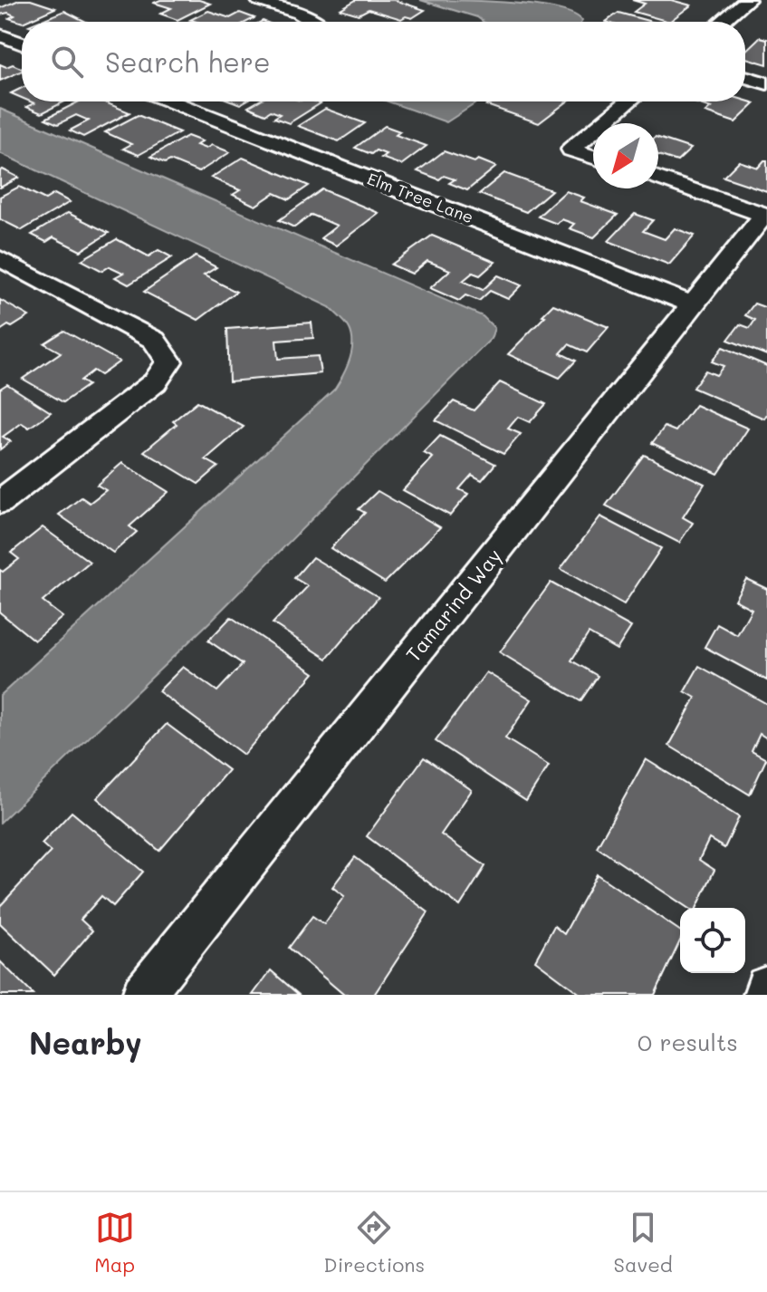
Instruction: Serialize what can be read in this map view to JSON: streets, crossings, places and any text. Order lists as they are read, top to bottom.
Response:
{
  "streets": {
    "street": ["Elm Tree Lane", "Tamarind Way"]
  },
  "crossings": [
    ["Elm Tree Lane", "Tamarind Way"]
  ],
  "north": "bottom left",
  "page": {
    "search": "Search here",
    "heading": ["Nearby", "0 results"],
    "nav": ["Map", "Directions", "Saved"]
  }
}
